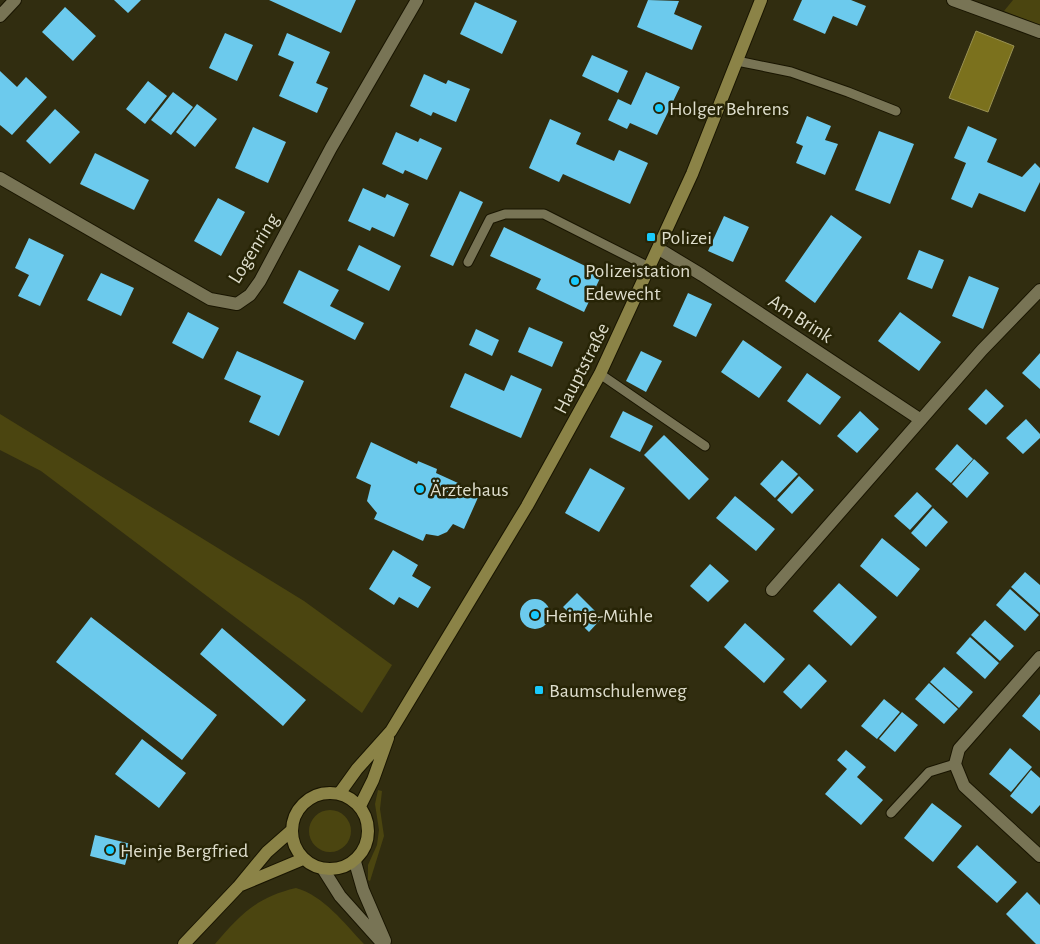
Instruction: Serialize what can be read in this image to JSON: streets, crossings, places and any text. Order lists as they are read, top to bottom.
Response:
{
  "streets": {
    "main road": ["Hauptstraße"],
    "street": ["Logenring", "Am Brink"]
  },
  "crossings": [
    ["Am Brink", "Hauptstraße"]
  ],
  "places": {
    "other": [
      "Holger Behrens",
      "Polizeistation Edewecht",
      "Ärztehaus",
      "Heinje-Mühle",
      "Heinje Bergfried"
    ],
    "transit": ["Polizei", "Baumschulenweg"]
  }
}
